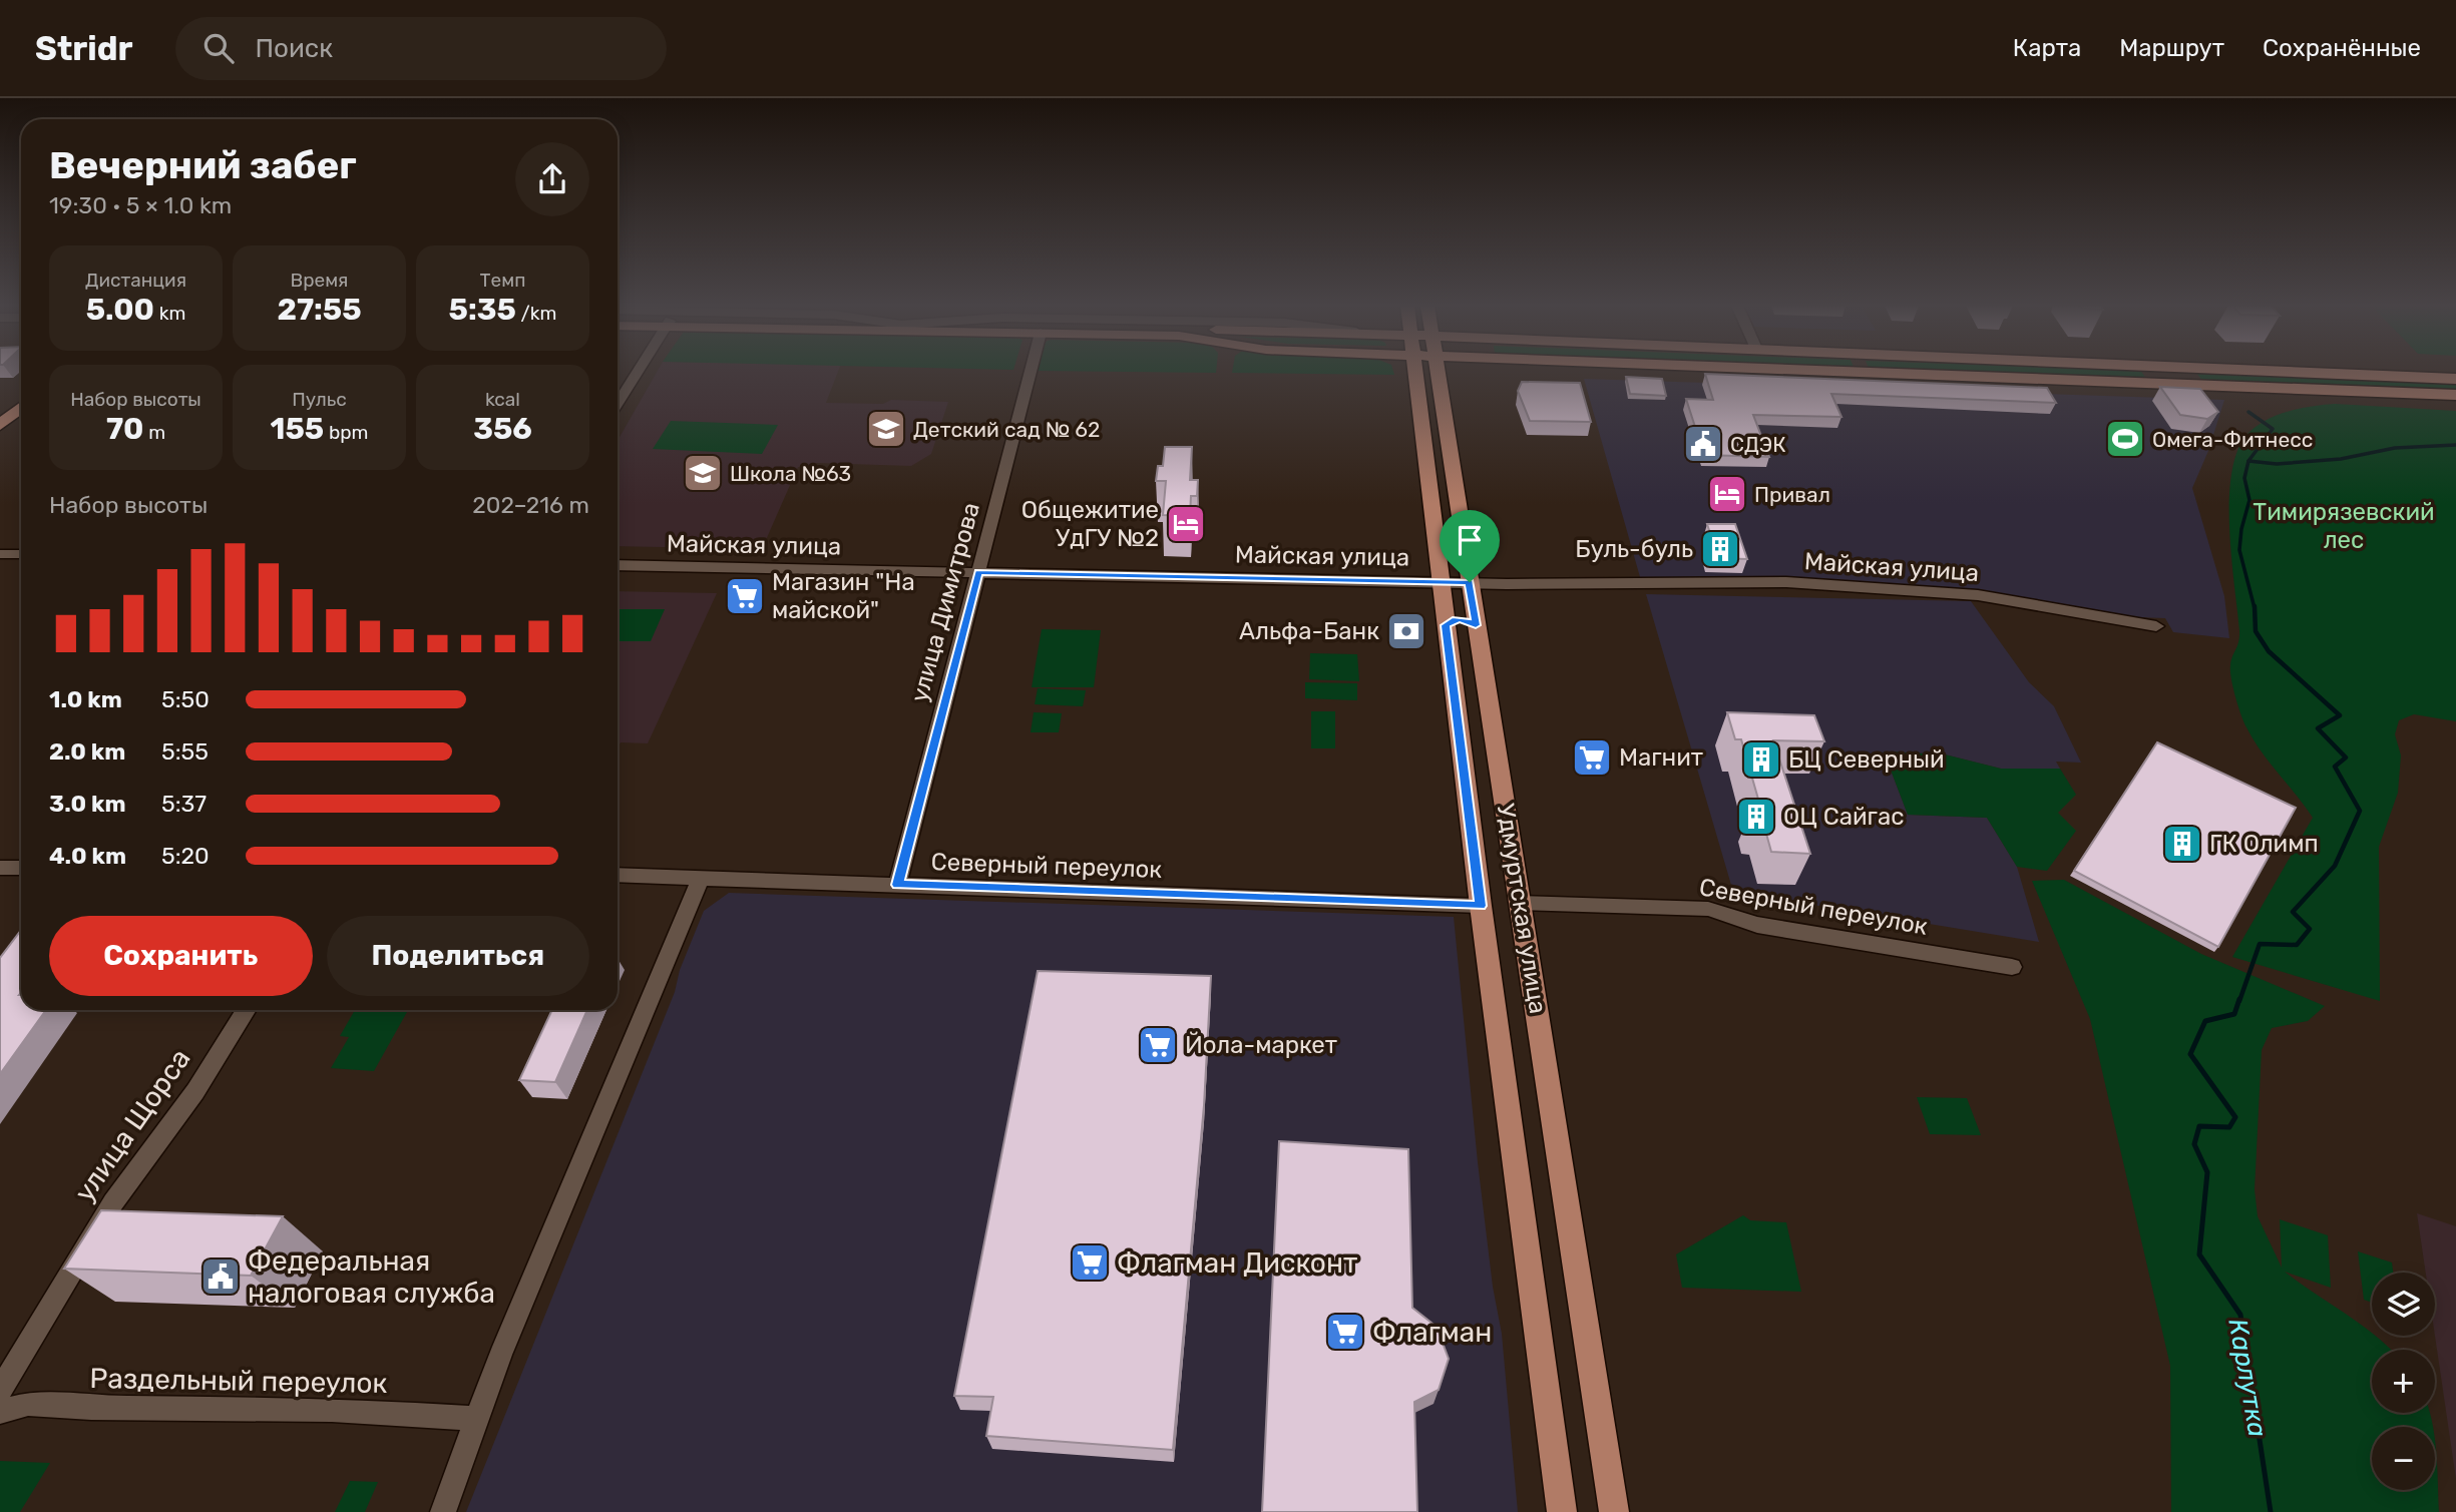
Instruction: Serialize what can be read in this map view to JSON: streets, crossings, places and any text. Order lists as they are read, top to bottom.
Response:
{
  "streets": {
    "main road": ["Удмуртская улица"],
    "street": [
      "Майская улица",
      "улица Димитрова",
      "Северный переулок",
      "улица Щорса",
      "Раздельный переулок"
    ]
  },
  "crossings": [
    ["Майская улица", "улица Димитрова"],
    ["Майская улица", "Удмуртская улица"],
    ["улица Димитрова", "Северный переулок"],
    ["Северный переулок", "Удмуртская улица"]
  ],
  "water": ["Карлутка"],
  "parks": ["Тимирязевский лес"],
  "places": {
    "school or university": ["Детский сад № 62", "Школа №63"],
    "sports": ["Омега-Фитнесс"],
    "public building": ["СДЭК", "Федеральная налоговая служба"],
    "hotel": ["Привал", "Общежитие УдГУ №2"],
    "building": [
      "Буль-буль",
      "БЦ Северный",
      "ОЦ Сайгас",
      "ГК Олимп"
    ],
    "supermarket": [
      "Магазин \"На майской\"",
      "Магнит",
      "Йола-маркет",
      "Флагман Дисконт",
      "Флагман"
    ],
    "bank": ["Альфа-Банк"]
  },
  "page": {
    "header": "Stridr",
    "search": "Поиск",
    "nav": ["Карта", "Маршрут", "Сохранённые"],
    "heading": ["Вечерний забег", "19:30 · 5 × 1.0 km"],
    "stats": [
      ["Дистанция", "5.00 km"],
      ["Время", "27:55"],
      ["Темп", "5:35 /km"],
      ["Набор высоты", "70 m"],
      ["Пульс", "155 bpm"],
      ["kcal", "356"]
    ],
    "chart": ["Набор высоты", "202–216 m"],
    "list": [
      {
        "name": "1.0 km",
        "note": "5:50"
      },
      {
        "name": "2.0 km",
        "note": "5:55"
      },
      {
        "name": "3.0 km",
        "note": "5:37"
      },
      {
        "name": "4.0 km",
        "note": "5:20"
      }
    ],
    "buttons": ["Сохранить", "Поделиться"],
    "map_buttons": ["+", "−"]
  }
}
